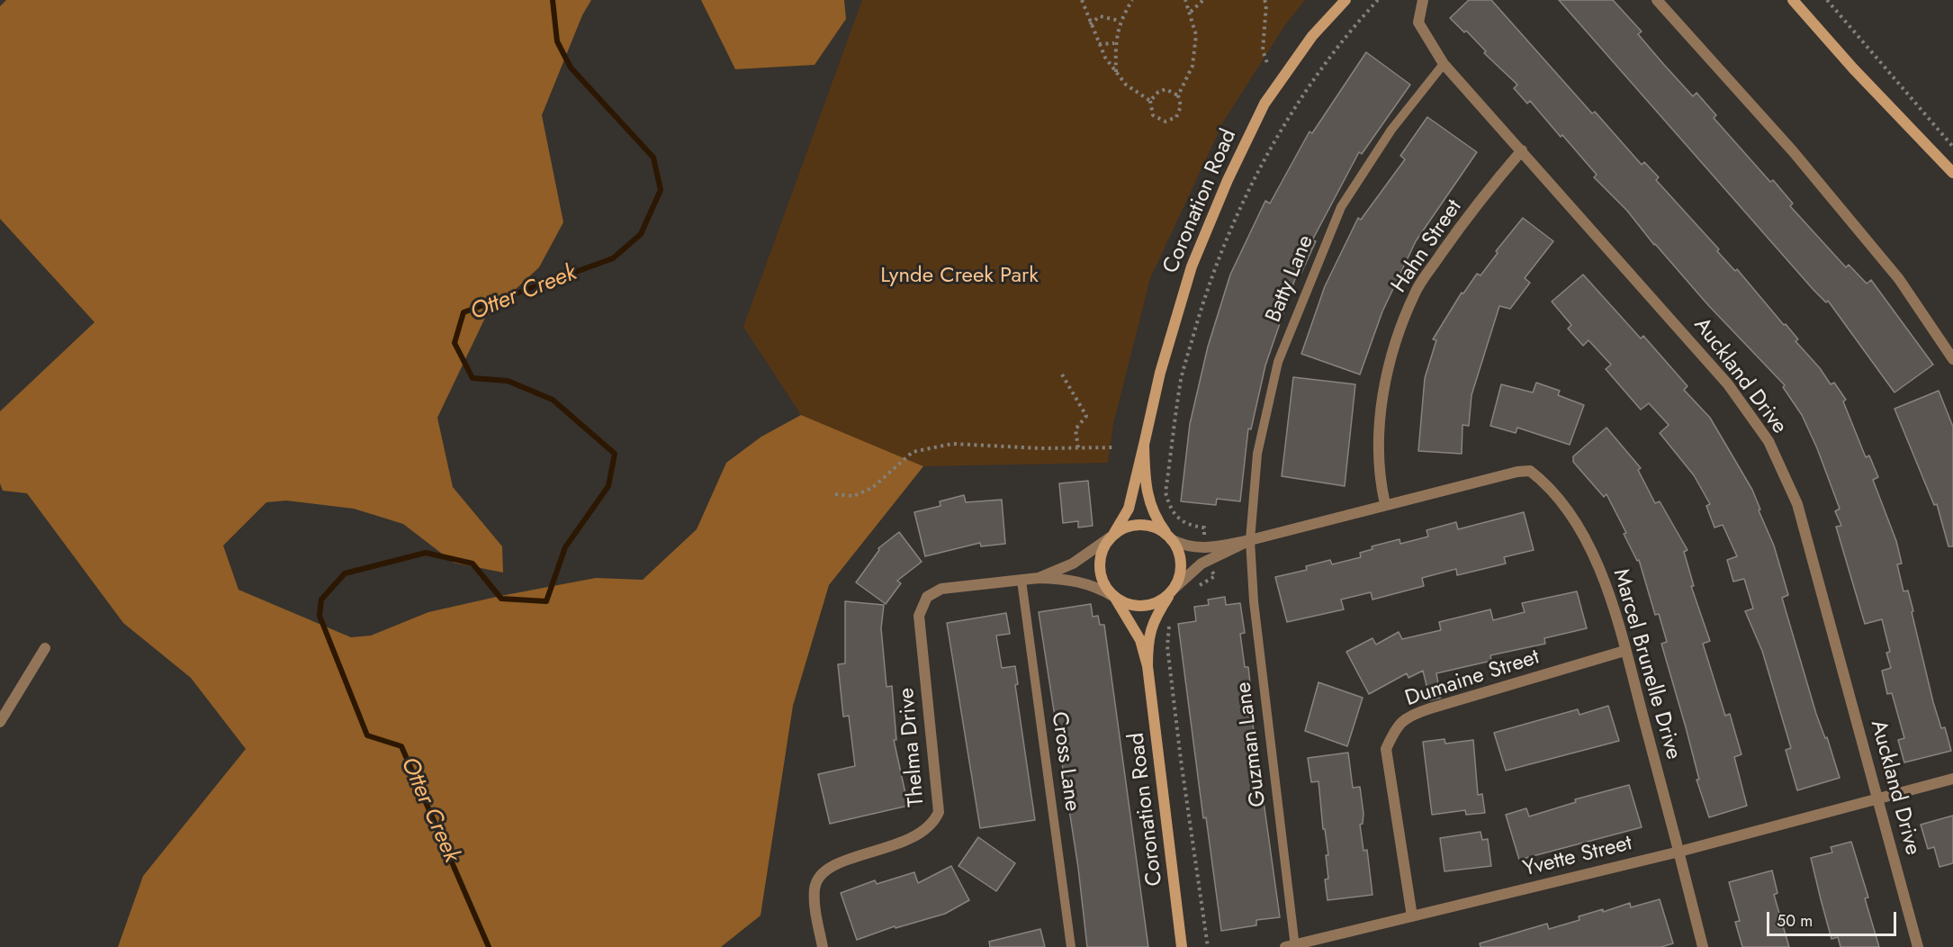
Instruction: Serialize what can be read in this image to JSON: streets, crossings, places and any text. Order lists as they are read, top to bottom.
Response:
{
  "streets": {
    "street": [
      "Coronation Road",
      "Hahn Street",
      "Auckland Drive",
      "Marcel Brunelle Drive",
      "Dumaine Street",
      "Thelma Drive",
      "Yvette Street"
    ],
    "lane": ["Batty Lane", "Guzman Lane", "Cross Lane"]
  },
  "crossings": [
    ["Coronation Road", "Marcel Brunelle Drive"],
    ["Hahn Street", "Auckland Drive"],
    ["Hahn Street", "Marcel Brunelle Drive"],
    ["Batty Lane", "Auckland Drive"],
    ["Batty Lane", "Marcel Brunelle Drive"],
    ["Batty Lane", "Guzman Lane"],
    ["Auckland Drive", "Yvette Street"],
    ["Marcel Brunelle Drive", "Dumaine Street"],
    ["Marcel Brunelle Drive", "Guzman Lane"],
    ["Marcel Brunelle Drive", "Yvette Street"],
    ["Dumaine Street", "Yvette Street"],
    ["Guzman Lane", "Yvette Street"],
    ["Thelma Drive", "Cross Lane"]
  ],
  "water": ["Otter Creek"],
  "parks": ["Lynde Creek Park"],
  "scale_bar": "50 m"
}
